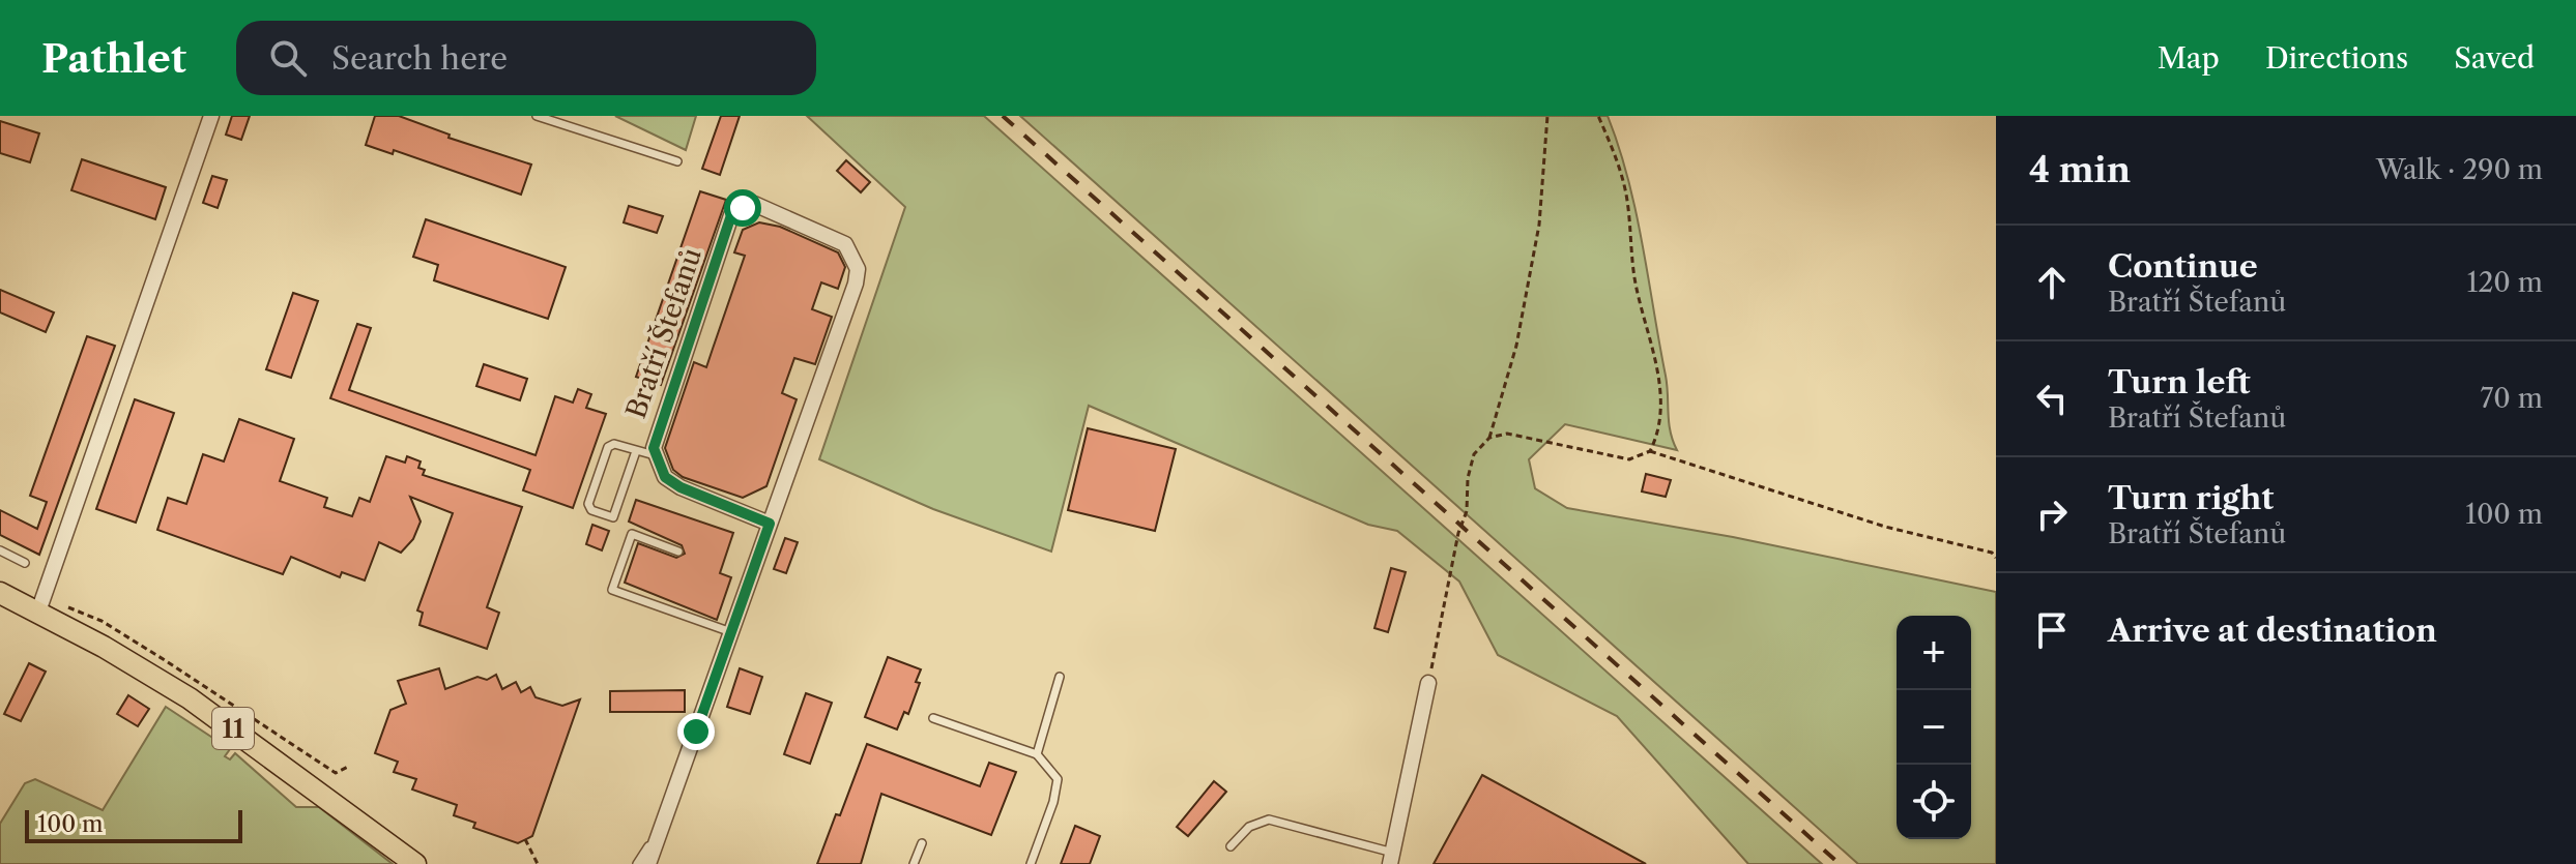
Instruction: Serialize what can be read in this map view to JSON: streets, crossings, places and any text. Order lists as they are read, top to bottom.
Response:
{
  "streets": {
    "main road": ["11"],
    "street": ["Bratří Štefanů"]
  },
  "scale_bar": "100 m",
  "page": {
    "header": "Pathlet",
    "search": "Search here",
    "nav": ["Map", "Directions", "Saved"],
    "heading": ["4 min", "Walk · 290 m"],
    "list": [
      ["Continue", "Bratří Štefanů", "120 m"],
      ["Turn left", "Bratří Štefanů", "70 m"],
      ["Turn right", "Bratří Štefanů", "100 m"],
      "Arrive at destination"
    ],
    "map_buttons": ["+", "−"],
    "scale": "100 m"
  }
}
